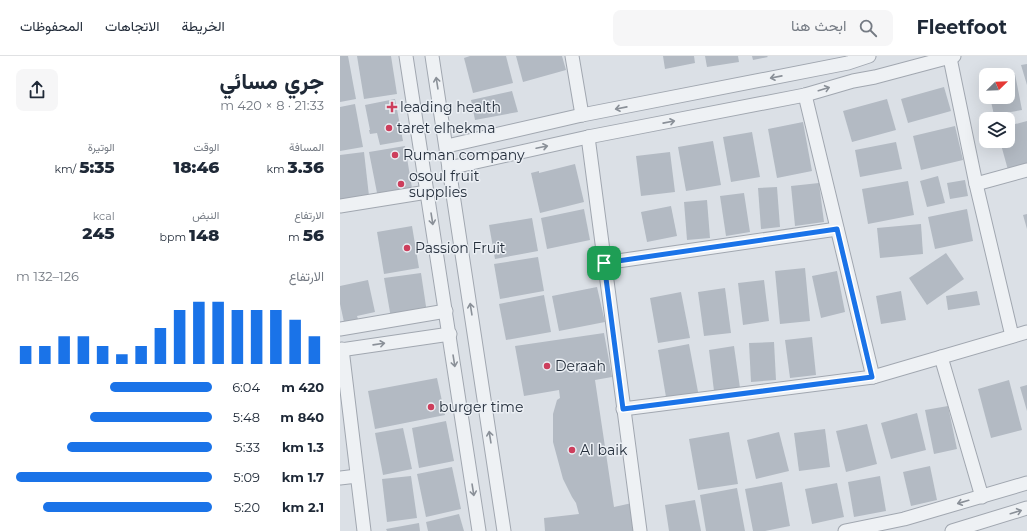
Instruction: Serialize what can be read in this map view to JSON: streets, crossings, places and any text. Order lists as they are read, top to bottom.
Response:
{
  "places": {
    "health": ["leading health"],
    "other": [
      "taret elhekma",
      "Ruman company",
      "osoul fruit supplies",
      "Passion Fruit",
      "Deraah",
      "burger time",
      "Al baik"
    ]
  },
  "north": "top right",
  "page": {
    "header": "Fleetfoot",
    "search": "ابحث هنا",
    "nav": ["الخريطة", "الاتجاهات", "المحفوظات"],
    "heading": ["جري مسائي", "21:33 · 8 × 420 m"],
    "stats": [
      ["المسافة", "3.36 km"],
      ["الوقت", "18:46"],
      ["الوتيرة", "5:35 /km"],
      ["الارتفاع", "56 m"],
      ["النبض", "148 bpm"],
      ["kcal", "245"]
    ],
    "chart": ["الارتفاع", "126–132 m"],
    "list": [
      {
        "name": "420 m",
        "note": "6:04"
      },
      {
        "name": "840 m",
        "note": "5:48"
      },
      {
        "name": "1.3 km",
        "note": "5:33"
      },
      {
        "name": "1.7 km",
        "note": "5:09"
      },
      {
        "name": "2.1 km",
        "note": "5:20"
      }
    ]
  }
}
